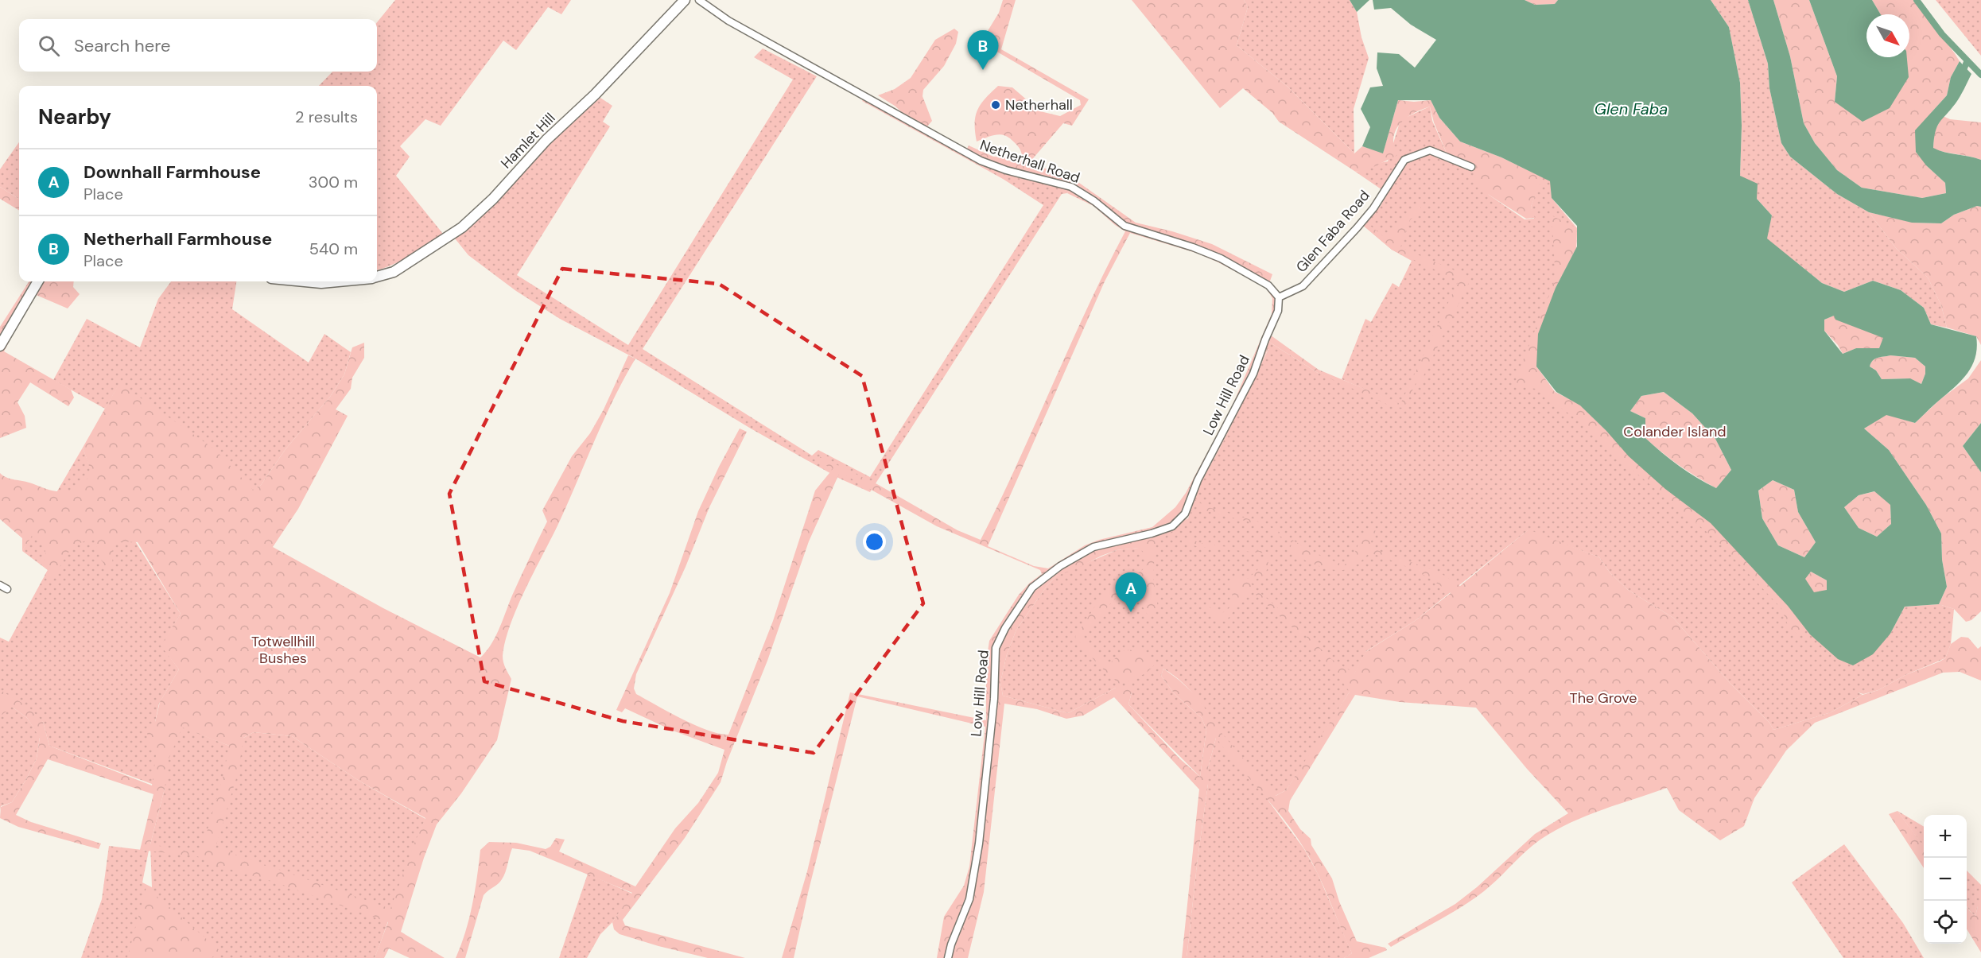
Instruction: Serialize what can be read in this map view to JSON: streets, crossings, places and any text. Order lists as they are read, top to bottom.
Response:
{
  "streets": {
    "street": [
      "Hamlet Hill",
      "Netherhall Road",
      "Glen Faba Road",
      "Low Hill Road"
    ]
  },
  "crossings": [
    ["Netherhall Road", "Glen Faba Road"],
    ["Netherhall Road", "Low Hill Road"],
    ["Glen Faba Road", "Low Hill Road"]
  ],
  "water": ["Glen Faba"],
  "parks": ["Colander Island", "Totwellhill Bushes", "The Grove"],
  "places": ["Netherhall"],
  "north": "bottom right",
  "page": {
    "search": "Search here",
    "pins": ["B", "A"],
    "heading": ["Nearby", "2 results"],
    "list": [
      {
        "mark": "A",
        "name": "Downhall Farmhouse",
        "note": "Place",
        "value": "300 m"
      },
      {
        "mark": "B",
        "name": "Netherhall Farmhouse",
        "note": "Place",
        "value": "540 m"
      }
    ],
    "map_buttons": ["+", "−"]
  }
}
